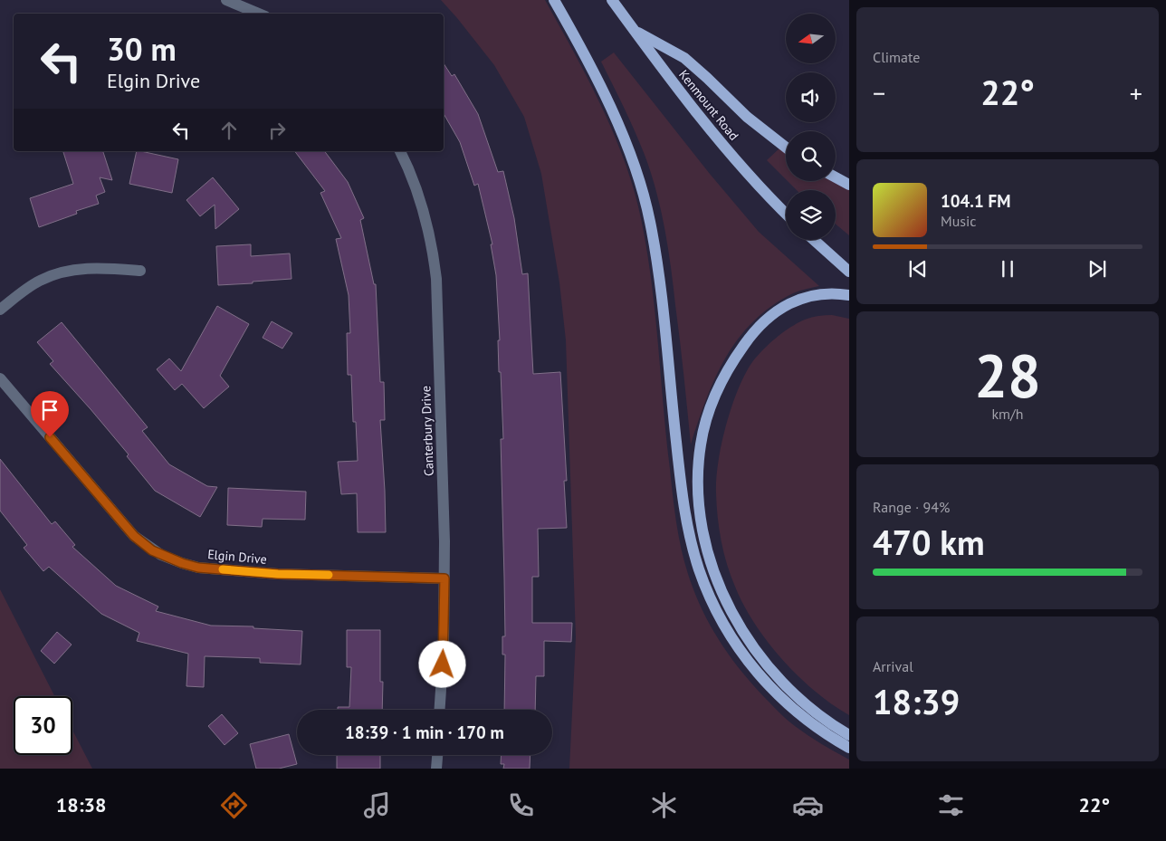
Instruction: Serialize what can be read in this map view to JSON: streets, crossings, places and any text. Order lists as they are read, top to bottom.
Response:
{
  "streets": {
    "main road": ["Kenmount Road"],
    "street": ["Canterbury Drive", "Elgin Drive"]
  },
  "crossings": [
    ["Canterbury Drive", "Elgin Drive"]
  ],
  "north": "left",
  "page": {
    "tile": [
      "Climate",
      ["28", "km/h"],
      ["Range · 94%", "470 km"],
      ["Arrival", "18:39"]
    ],
    "turn": ["30 m", "Elgin Drive"],
    "heat": ["−", "22°", "+"],
    "song": ["104.1 FM", "Music"],
    "limit": "30",
    "trip": "18:39 · 1 min · 170 m",
    "tabs": ["18:38", "22°"]
  }
}
